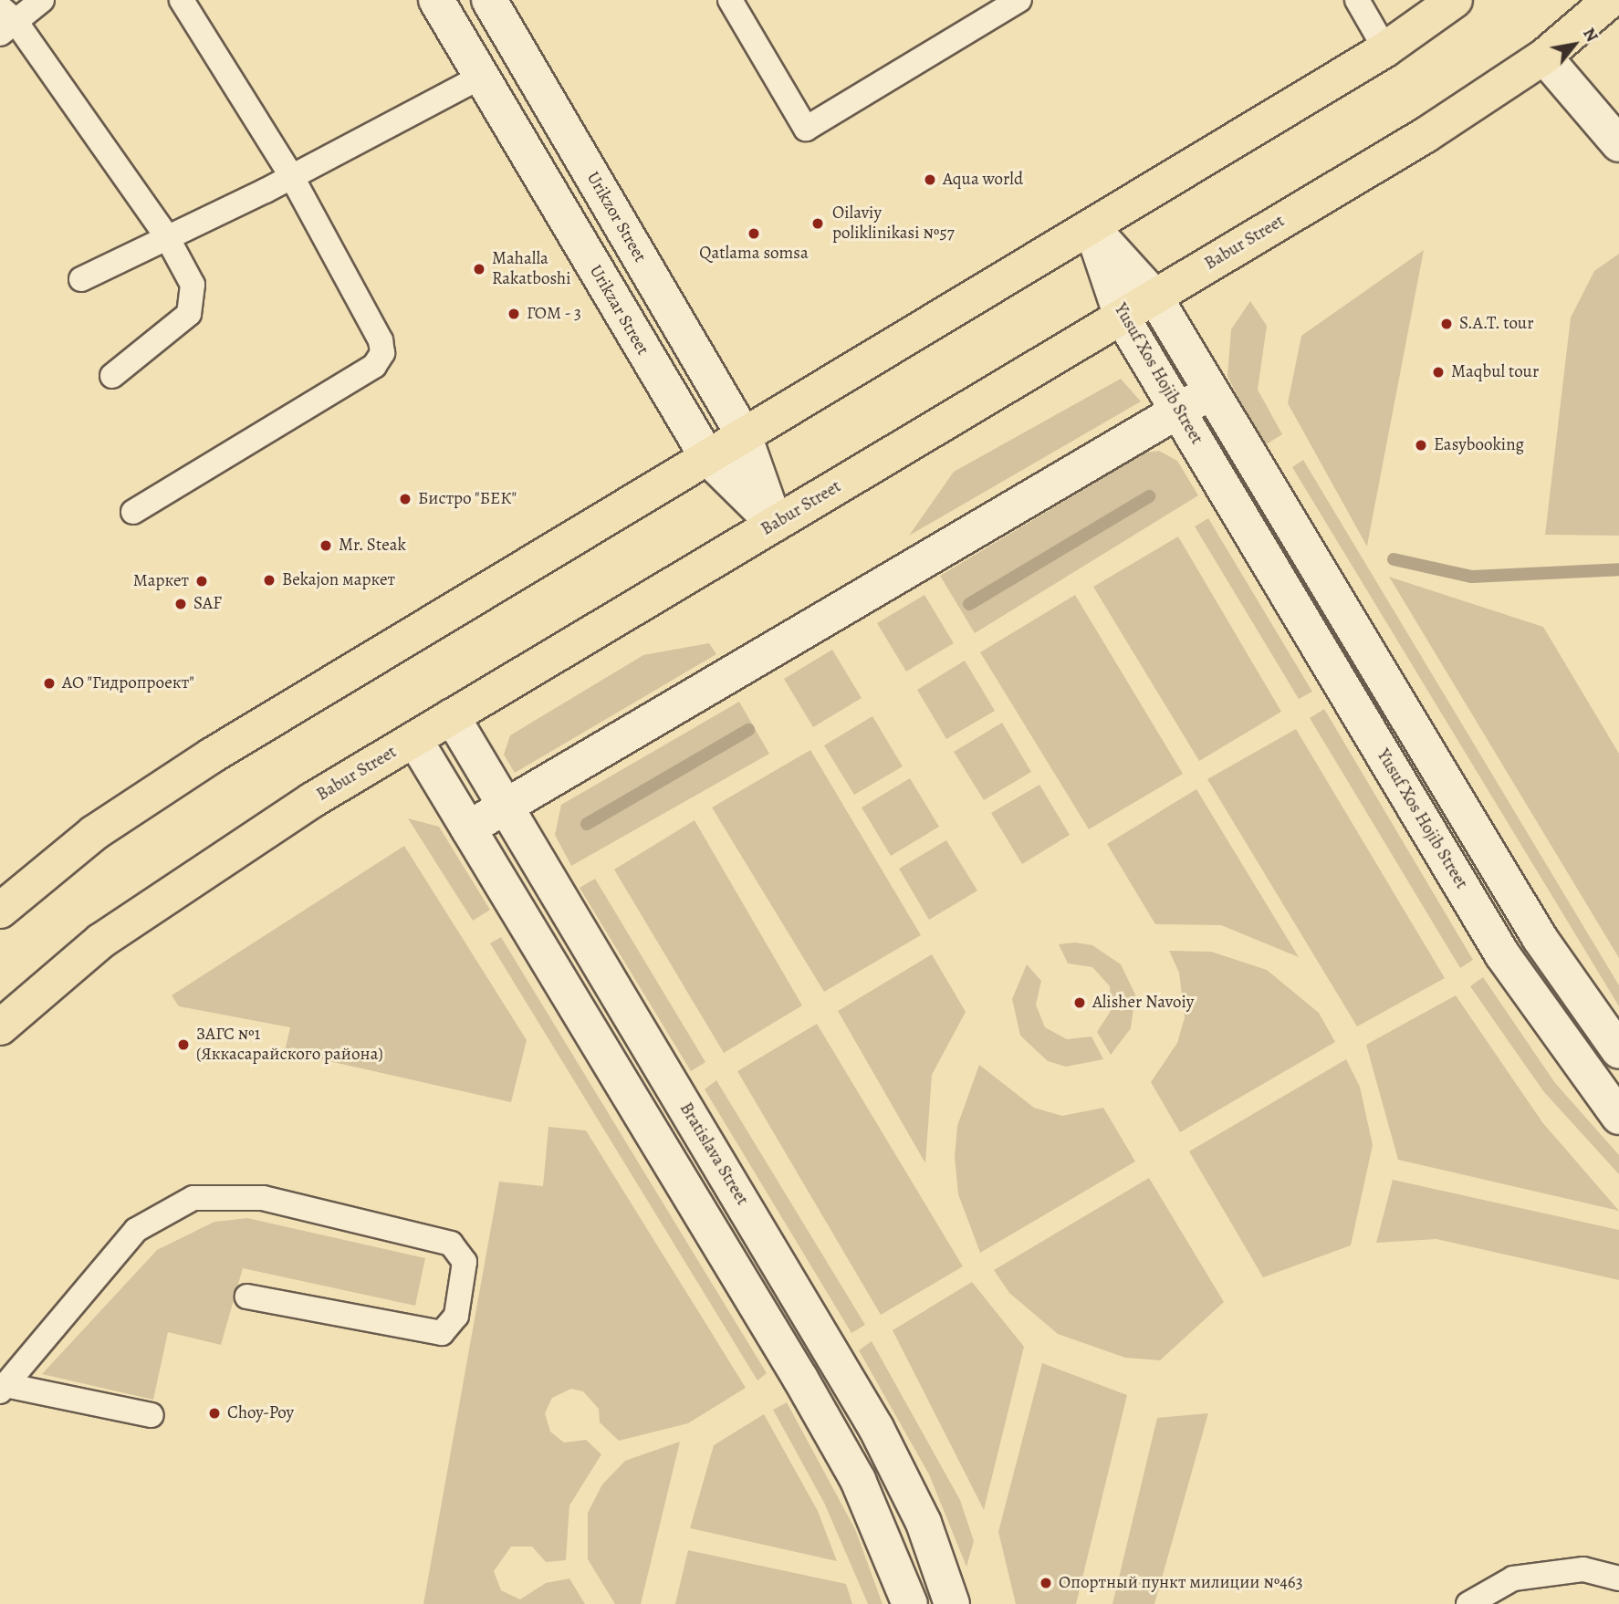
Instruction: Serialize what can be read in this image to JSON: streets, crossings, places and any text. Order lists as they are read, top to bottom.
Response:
{
  "streets": {
    "main road": [
      "Urikzor Street",
      "Babur Street",
      "Urikzar Street",
      "Yusuf Xos Hojib Street",
      "Bratislava Street"
    ]
  },
  "crossings": [
    ["Babur Street", "Urikzar Street"],
    ["Babur Street", "Yusuf Xos Hojib Street"],
    ["Babur Street", "Bratislava Street"]
  ],
  "places": [
    "Aqua world",
    "Oilaviy poliklinikasi №57",
    "Qatlama somsa",
    "Mahalla Rakatboshi",
    "ГОМ - 3",
    "S.A.T. tour",
    "Maqbul tour",
    "Easybooking",
    "Бистро \"БЕК\"",
    "Mr. Steak",
    "Bekajon маркет",
    "Маркет",
    "SAF",
    "АО \"Гидропроект\"",
    "Alisher Navoiy",
    "ЗАГС №1 (Яккасарайского района)",
    "Choy-Poy",
    "Опортный пункт милиции №463"
  ],
  "north": "top right"
}
